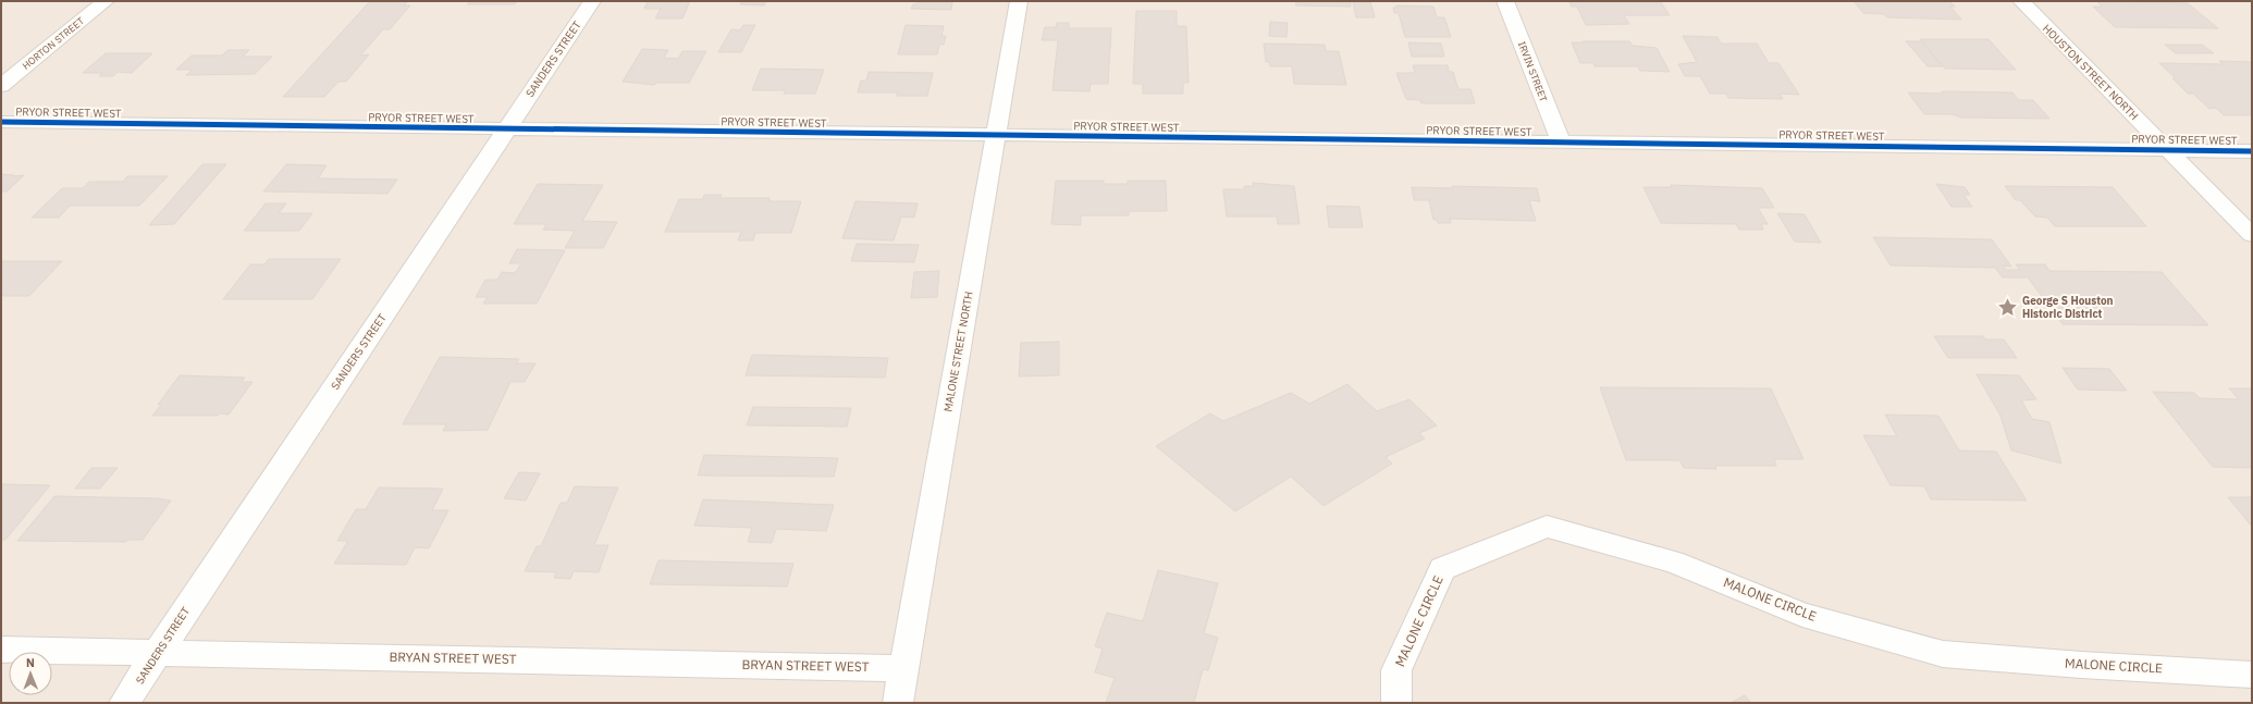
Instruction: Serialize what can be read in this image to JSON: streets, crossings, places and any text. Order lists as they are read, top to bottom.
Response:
{
  "streets": {
    "street": [
      "HORTON STREET",
      "SANDERS STREET",
      "IRVIN STREET",
      "HOUSTON STREET NORTH",
      "PRYOR STREET WEST",
      "MALONE STREET NORTH",
      "MALONE CIRCLE",
      "BRYAN STREET WEST"
    ]
  },
  "crossings": [
    ["SANDERS STREET", "PRYOR STREET WEST"],
    ["SANDERS STREET", "BRYAN STREET WEST"],
    ["IRVIN STREET", "PRYOR STREET WEST"],
    ["HOUSTON STREET NORTH", "PRYOR STREET WEST"],
    ["PRYOR STREET WEST", "MALONE STREET NORTH"],
    ["MALONE STREET NORTH", "BRYAN STREET WEST"]
  ],
  "places": {
    "place": ["George S Houston Historic District"]
  },
  "north": "top"
}
